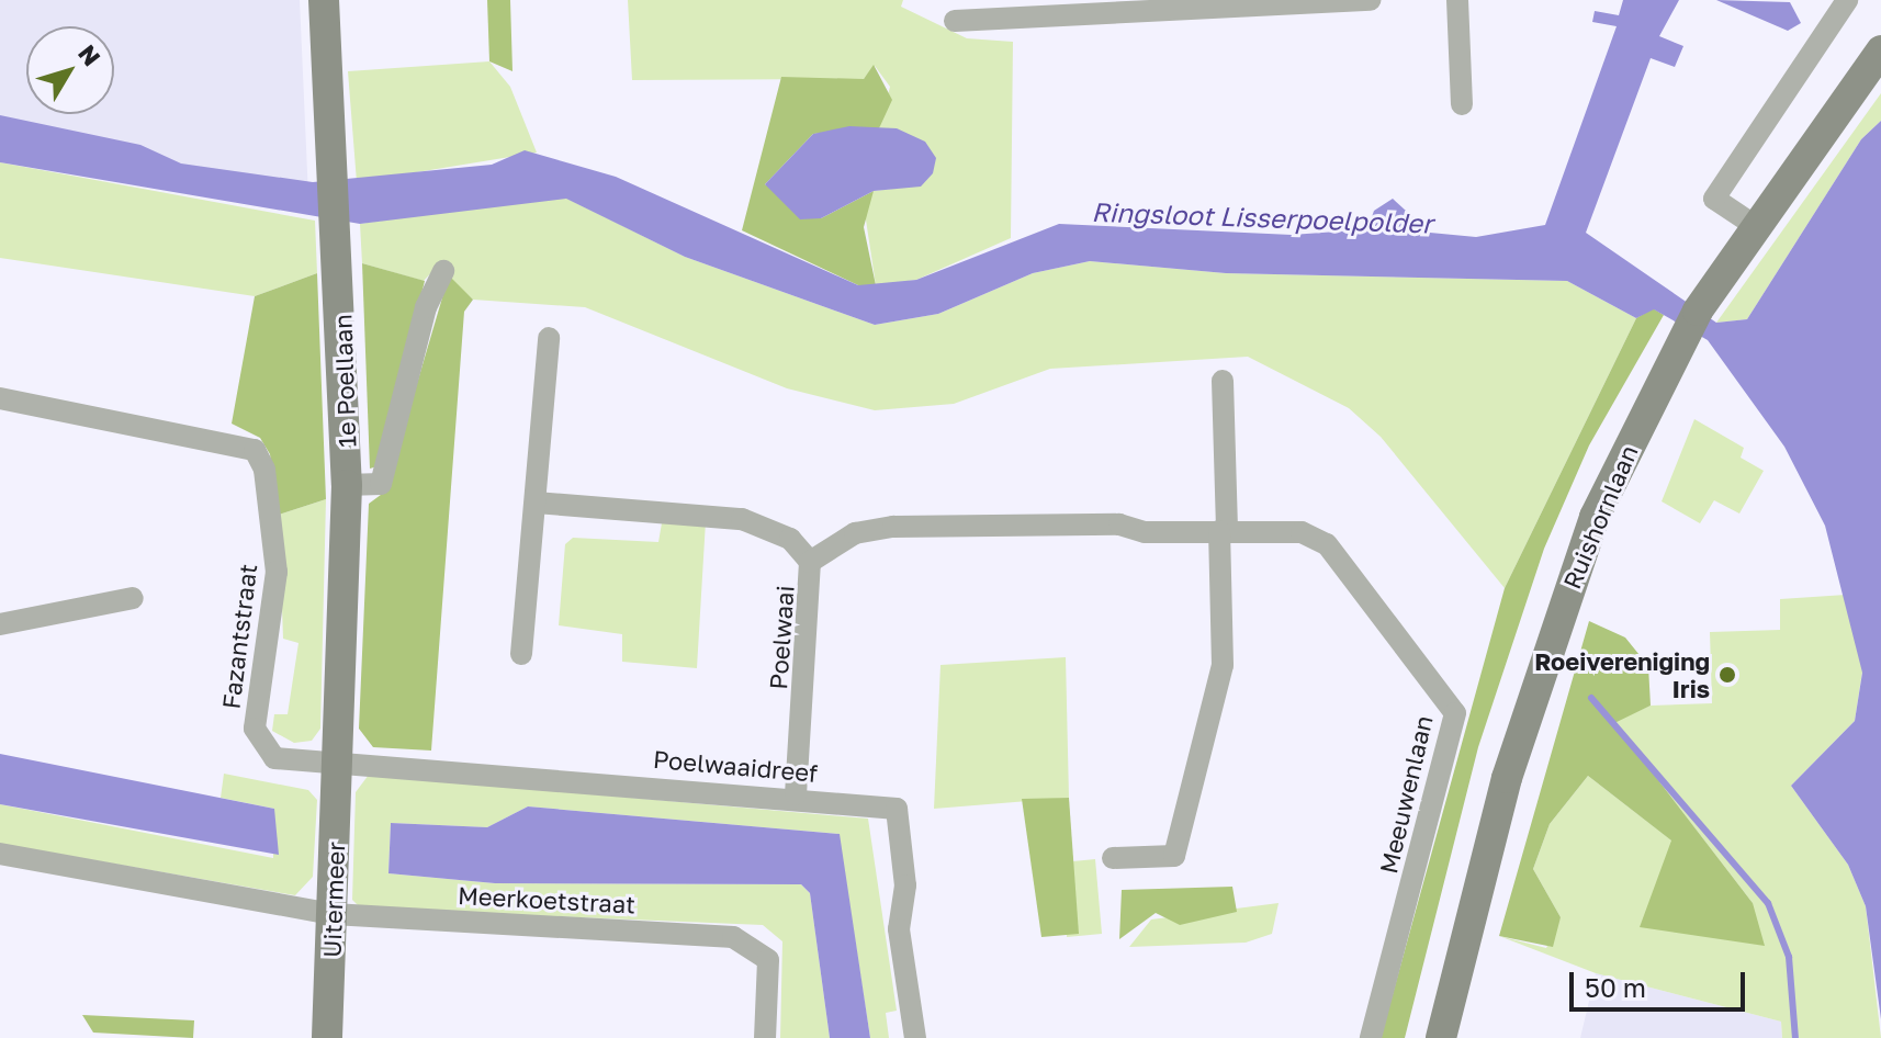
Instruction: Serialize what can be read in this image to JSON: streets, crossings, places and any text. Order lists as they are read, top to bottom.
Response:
{
  "streets": {
    "main road": ["1e Poellaan", "Ruishornlaan", "Uitermeer"],
    "street": [
      "Fazantstraat",
      "Poelwaai",
      "Poelwaaidreef",
      "Meeuwenlaan",
      "Meerkoetstraat"
    ]
  },
  "crossings": [
    ["1e Poellaan", "Fazantstraat"],
    ["1e Poellaan", "Poelwaaidreef"],
    ["1e Poellaan", "Uitermeer"],
    ["Fazantstraat", "Poelwaaidreef"],
    ["Fazantstraat", "Uitermeer"],
    ["Poelwaai", "Poelwaaidreef"],
    ["Poelwaai", "Meeuwenlaan"],
    ["Poelwaaidreef", "Uitermeer"],
    ["Uitermeer", "Meerkoetstraat"]
  ],
  "water": ["Ringsloot Lisserpoelpolder"],
  "places": ["Roeivereniging Iris"],
  "scale_bar": "50 m",
  "north": "top right"
}
